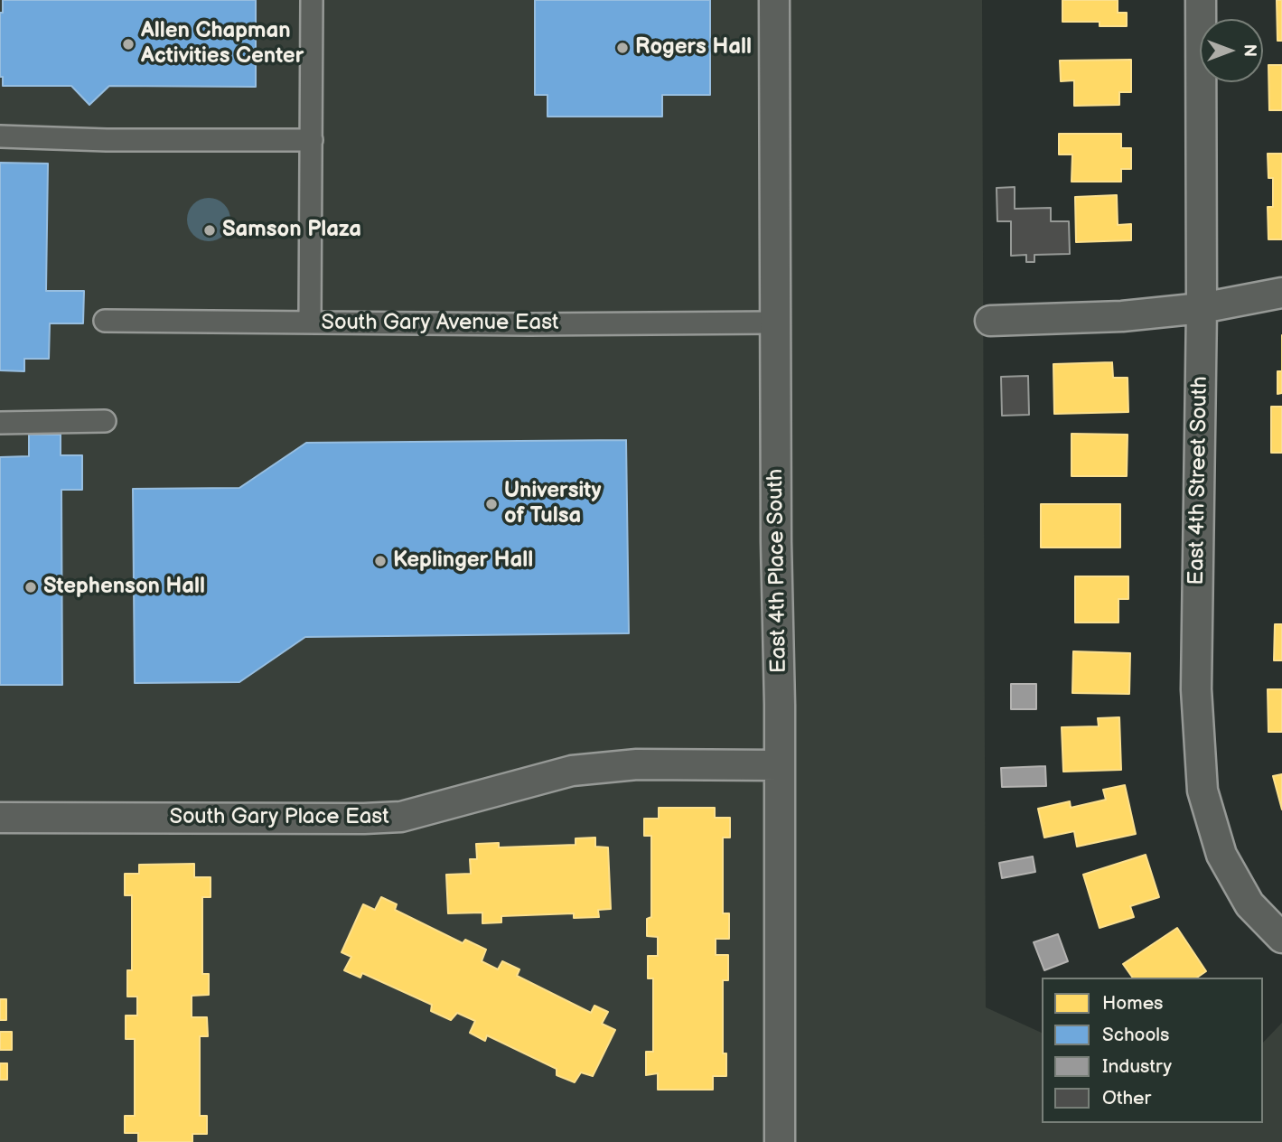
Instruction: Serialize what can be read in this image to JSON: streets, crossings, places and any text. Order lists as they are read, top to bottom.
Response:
{
  "streets": {
    "street": [
      "South Gary Avenue East",
      "East 4th Street South",
      "East 4th Place South",
      "South Gary Place East"
    ]
  },
  "crossings": [
    ["South Gary Avenue East", "East 4th Place South"],
    ["East 4th Place South", "South Gary Place East"]
  ],
  "places": [
    "Allen Chapman Activities Center",
    "Rogers Hall",
    "Samson Plaza",
    "University of Tulsa",
    "Keplinger Hall",
    "Stephenson Hall"
  ],
  "legend": [
    "Homes",
    "Schools",
    "Industry",
    "Other"
  ],
  "north": "right"
}
